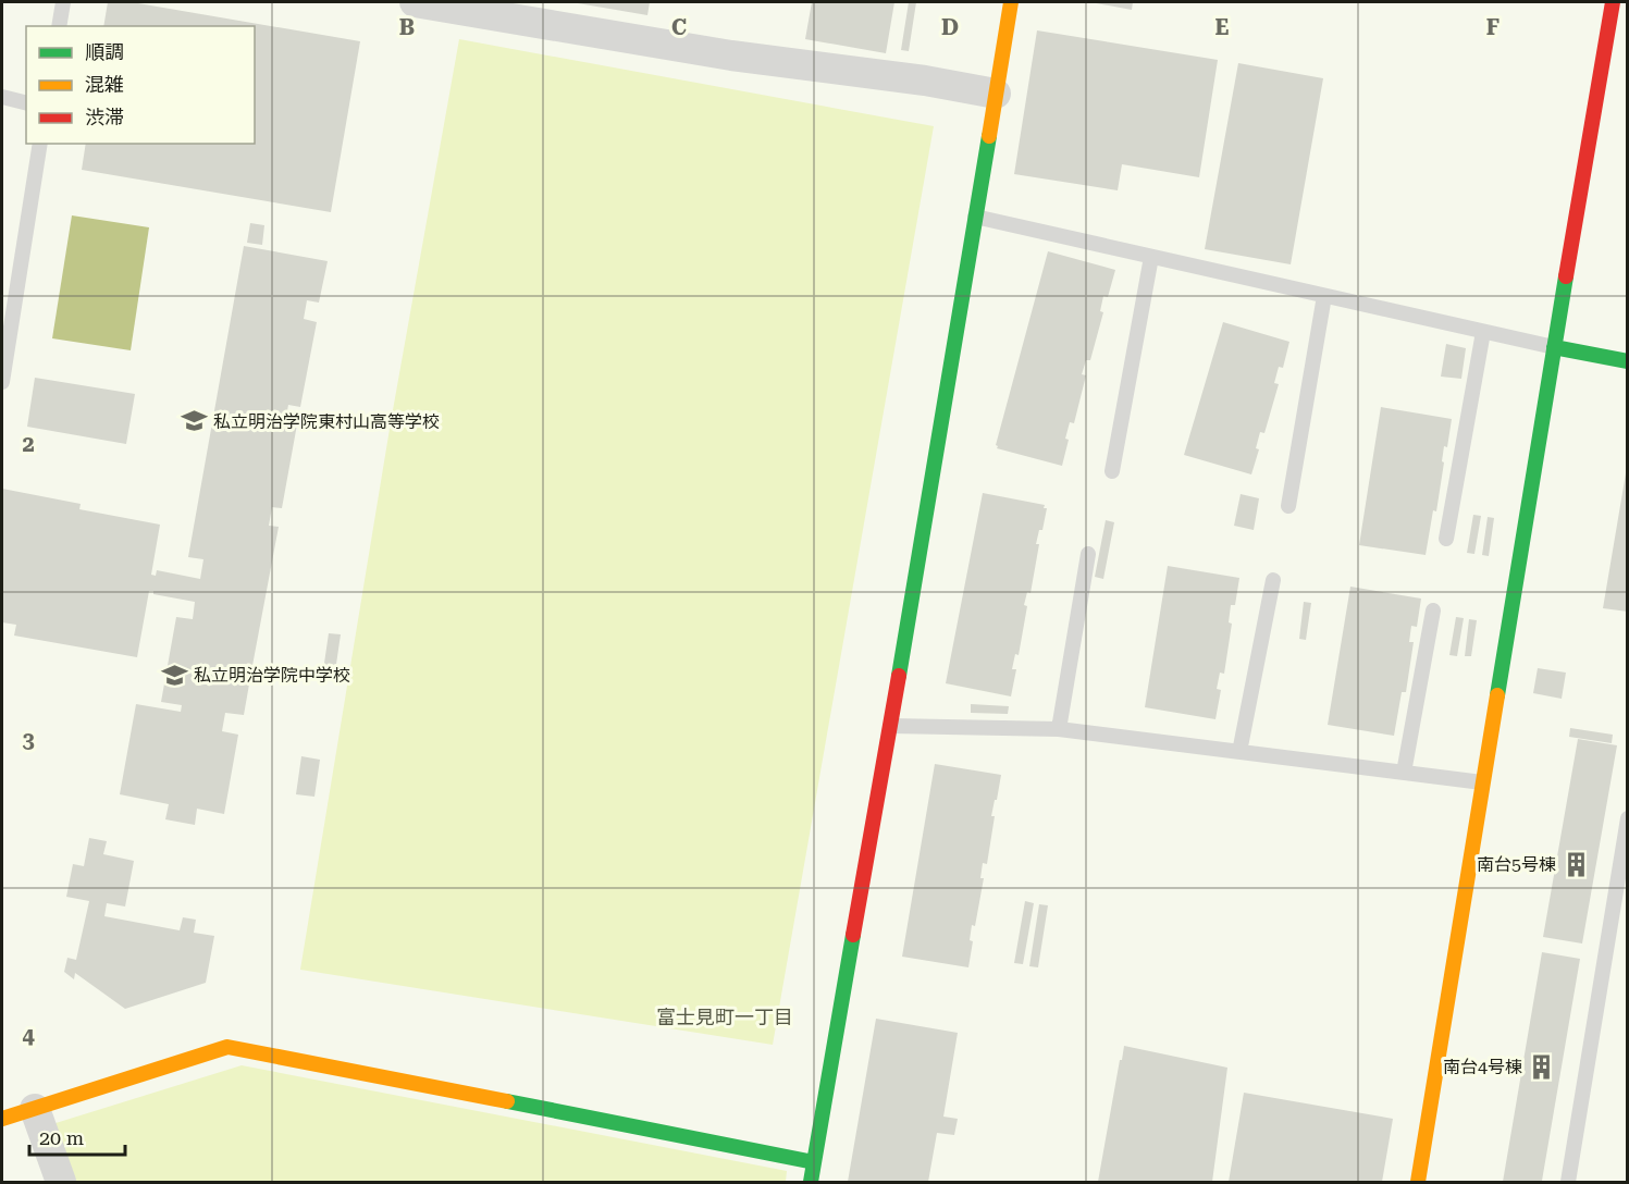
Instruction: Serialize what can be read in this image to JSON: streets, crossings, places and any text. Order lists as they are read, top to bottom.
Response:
{
  "districts": ["富士見町一丁目"],
  "places": {
    "school or university": ["私立明治学院東村山高等学校", "私立明治学院中学校"],
    "building": ["南台5号棟", "南台4号棟"]
  },
  "legend": ["順調", "混雑", "渋滞"],
  "scale_bar": "20 m",
  "grid": {
    "columns": [
      "B",
      "C",
      "D",
      "E",
      "F"
    ],
    "rows": ["2", "3", "4"]
  }
}
